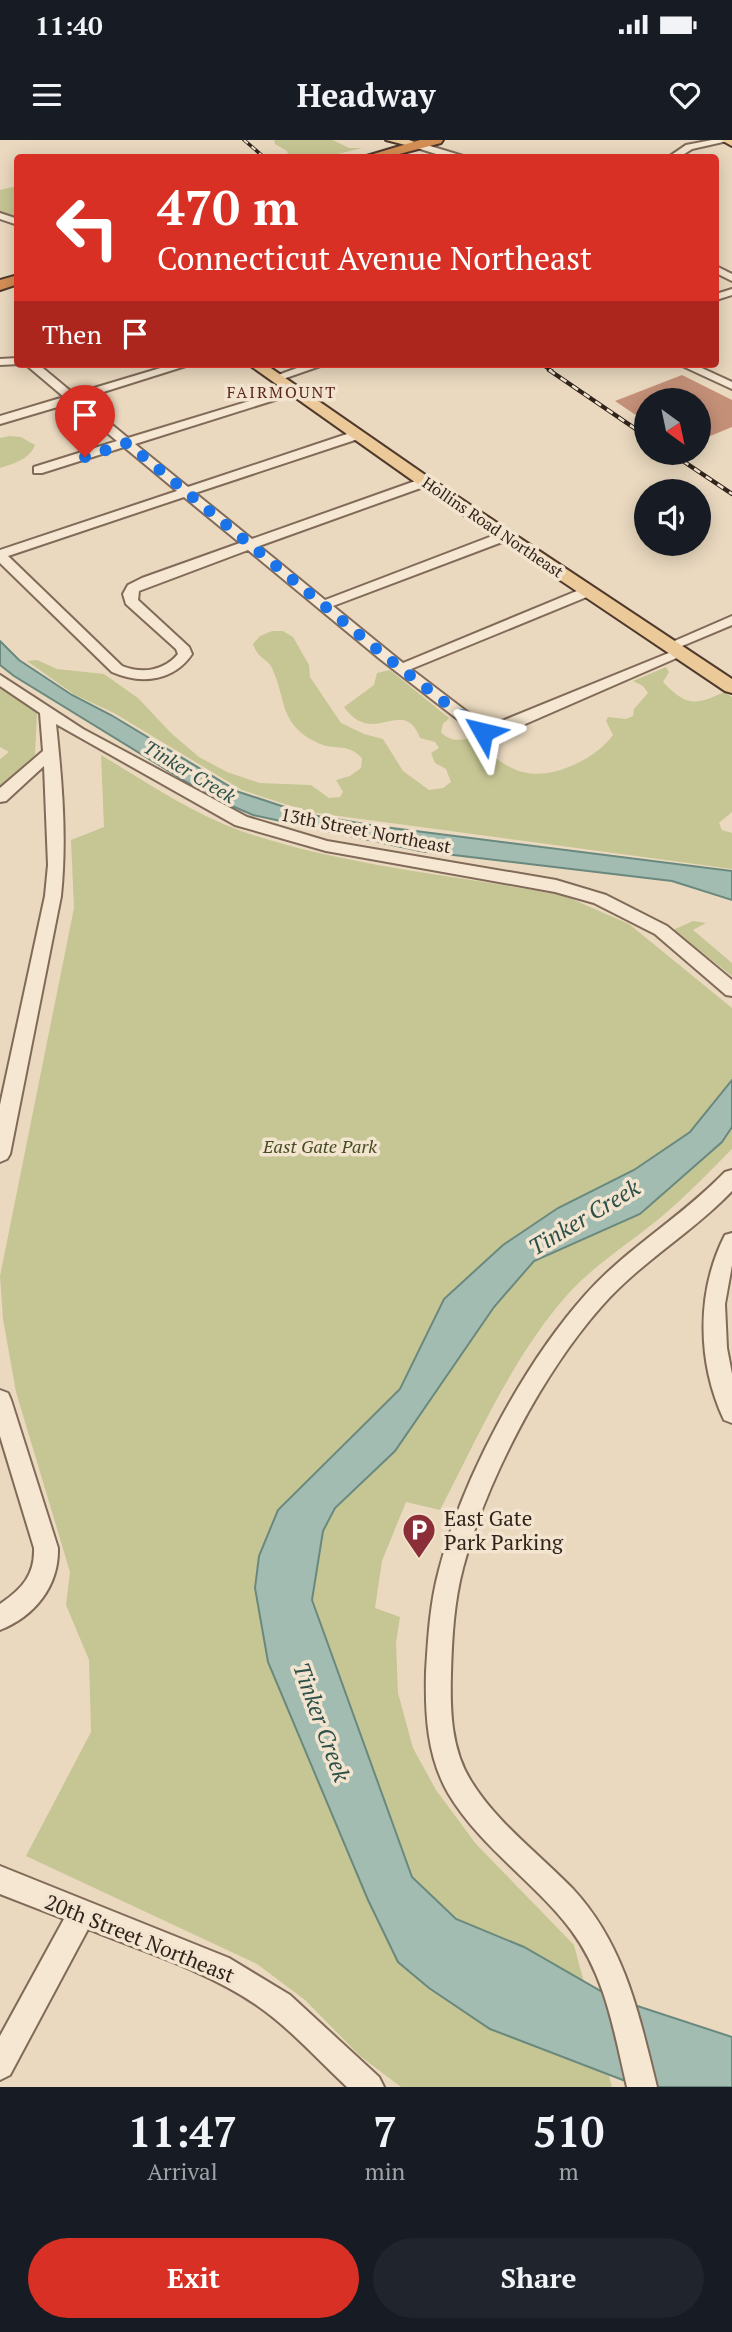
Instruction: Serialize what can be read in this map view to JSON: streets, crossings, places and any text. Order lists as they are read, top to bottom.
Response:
{
  "streets": {
    "main road": ["Hollins Road Northeast"],
    "street": ["13th Street Northeast", "20th Street Northeast"]
  },
  "districts": ["FAIRMOUNT"],
  "water": ["Tinker Creek"],
  "parks": ["East Gate Park"],
  "places": {
    "parking": ["East Gate Park Parking"]
  },
  "north": "bottom right",
  "page": {
    "status": "11:40",
    "header": "Headway",
    "turn": ["470 m", "Connecticut Avenue Northeast"],
    "then": "Then",
    "eta": [
      "11:47",
      "Arrival",
      "7",
      "min",
      "510",
      "m"
    ],
    "buttons": ["Exit", "Share"]
  }
}
